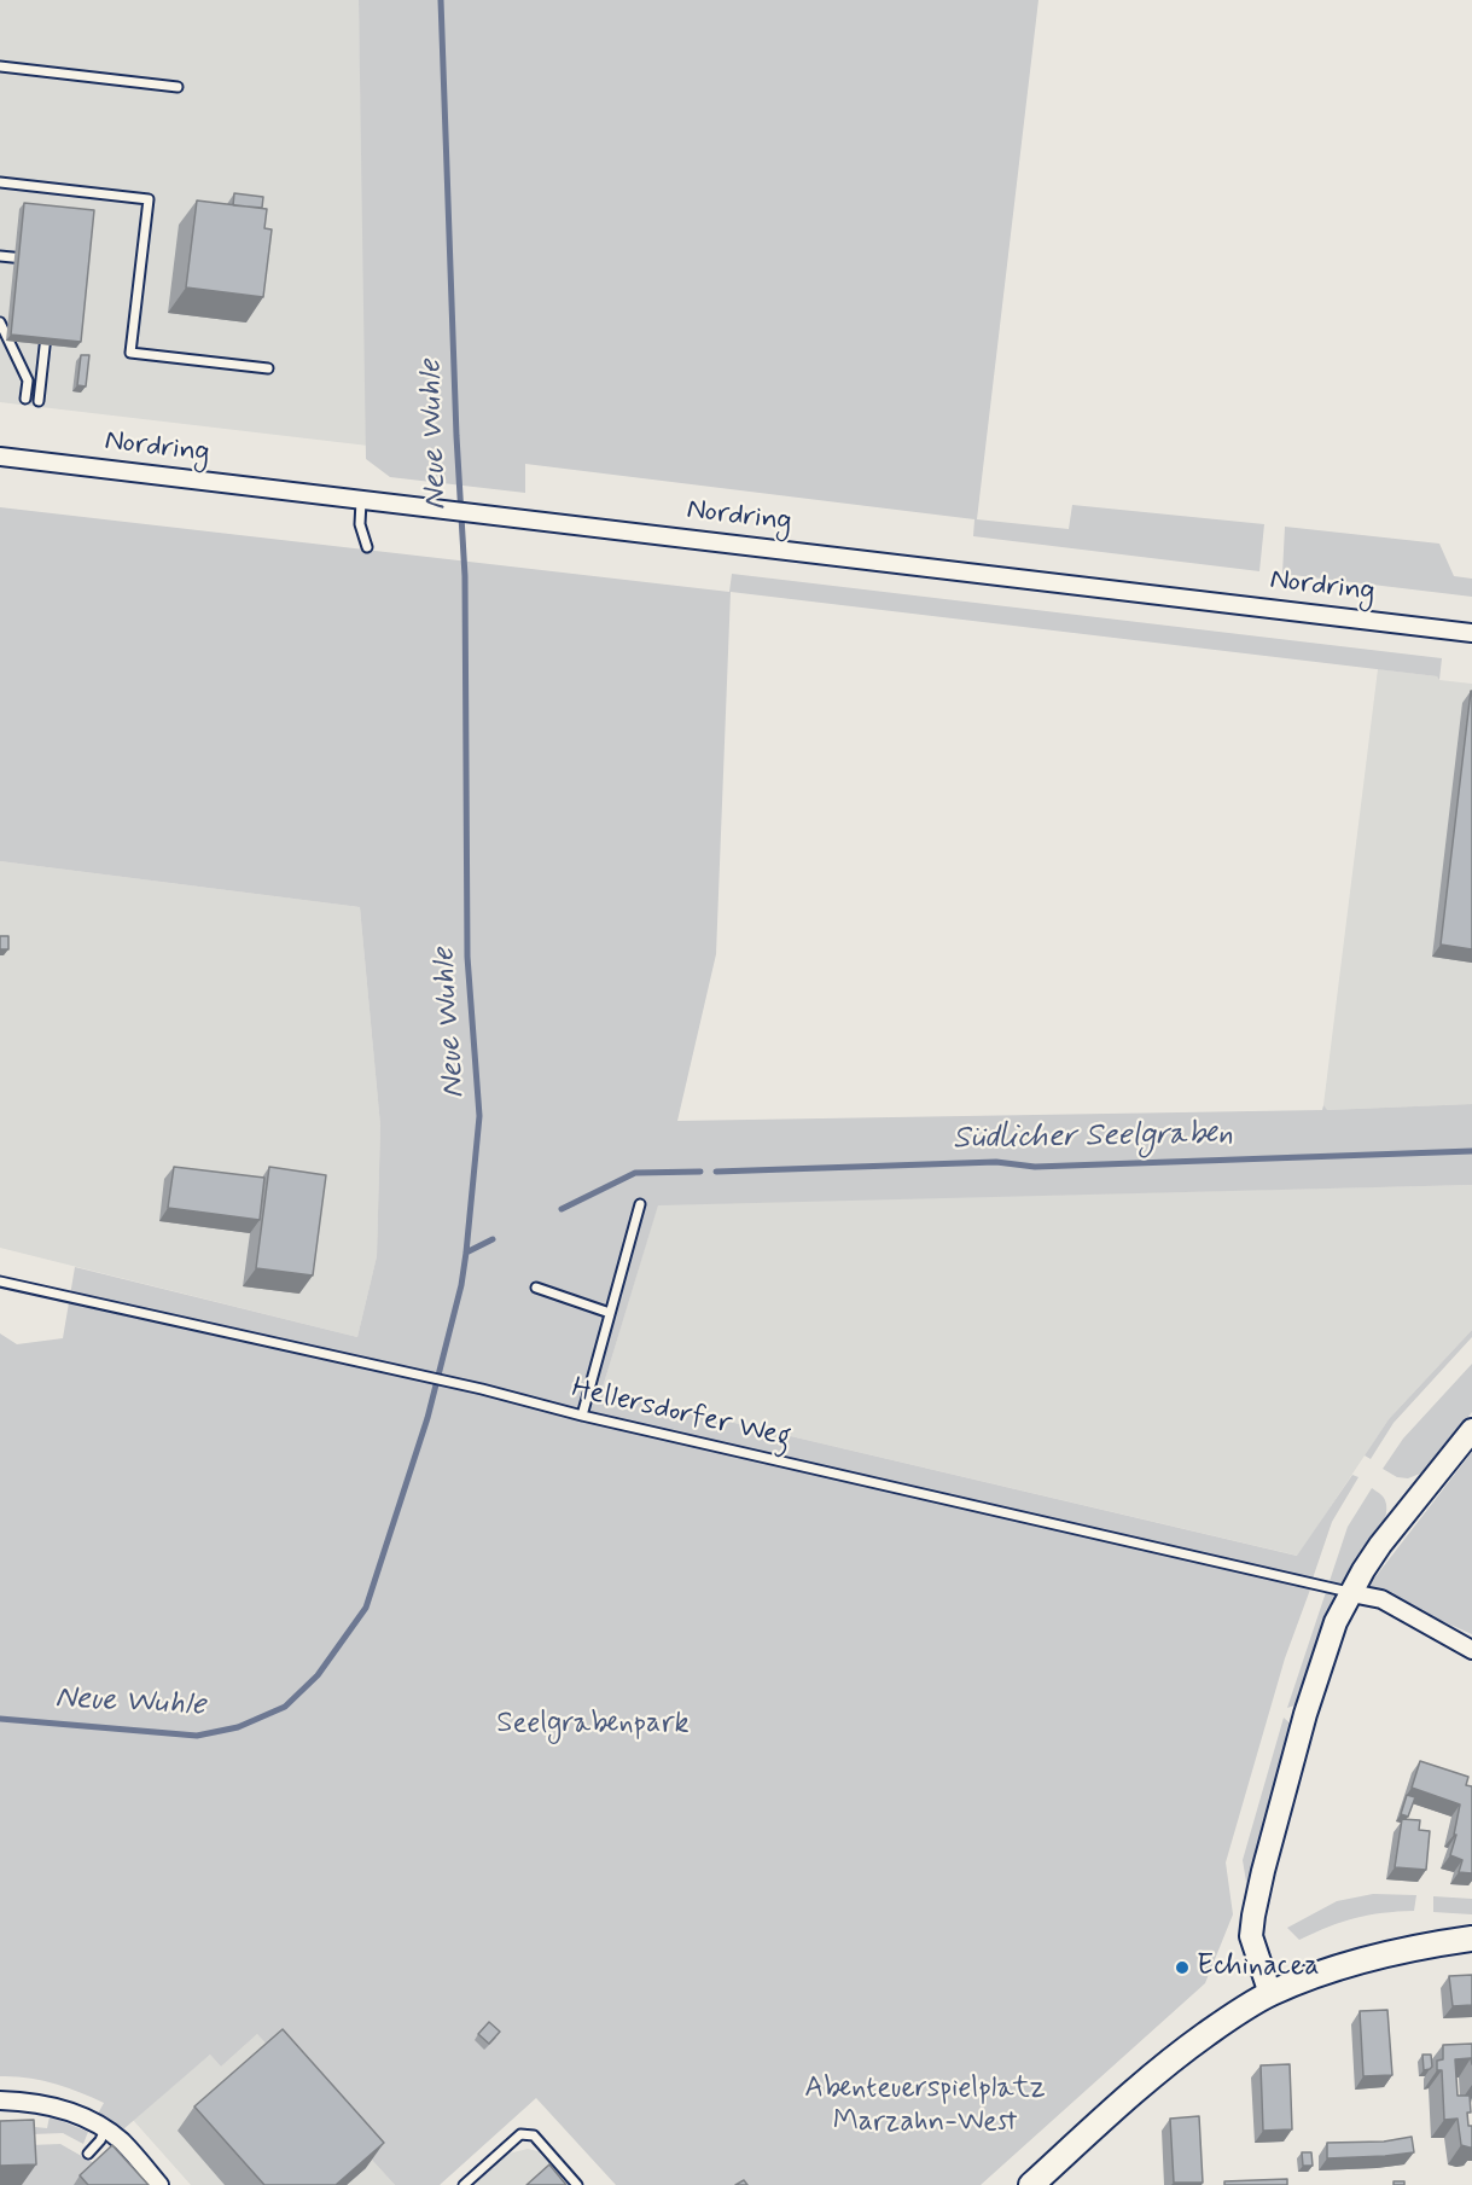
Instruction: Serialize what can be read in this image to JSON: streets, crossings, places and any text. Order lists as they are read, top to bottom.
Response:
{
  "streets": {
    "street": ["Nordring"],
    "lane": ["Hellersdorfer Weg"]
  },
  "water": ["Neue Wuhle", "Südlicher Seelgraben"],
  "parks": ["Seelgrabenpark", "Abenteuerspielplatz Marzahn-West"],
  "places": ["Echinacea"]
}
